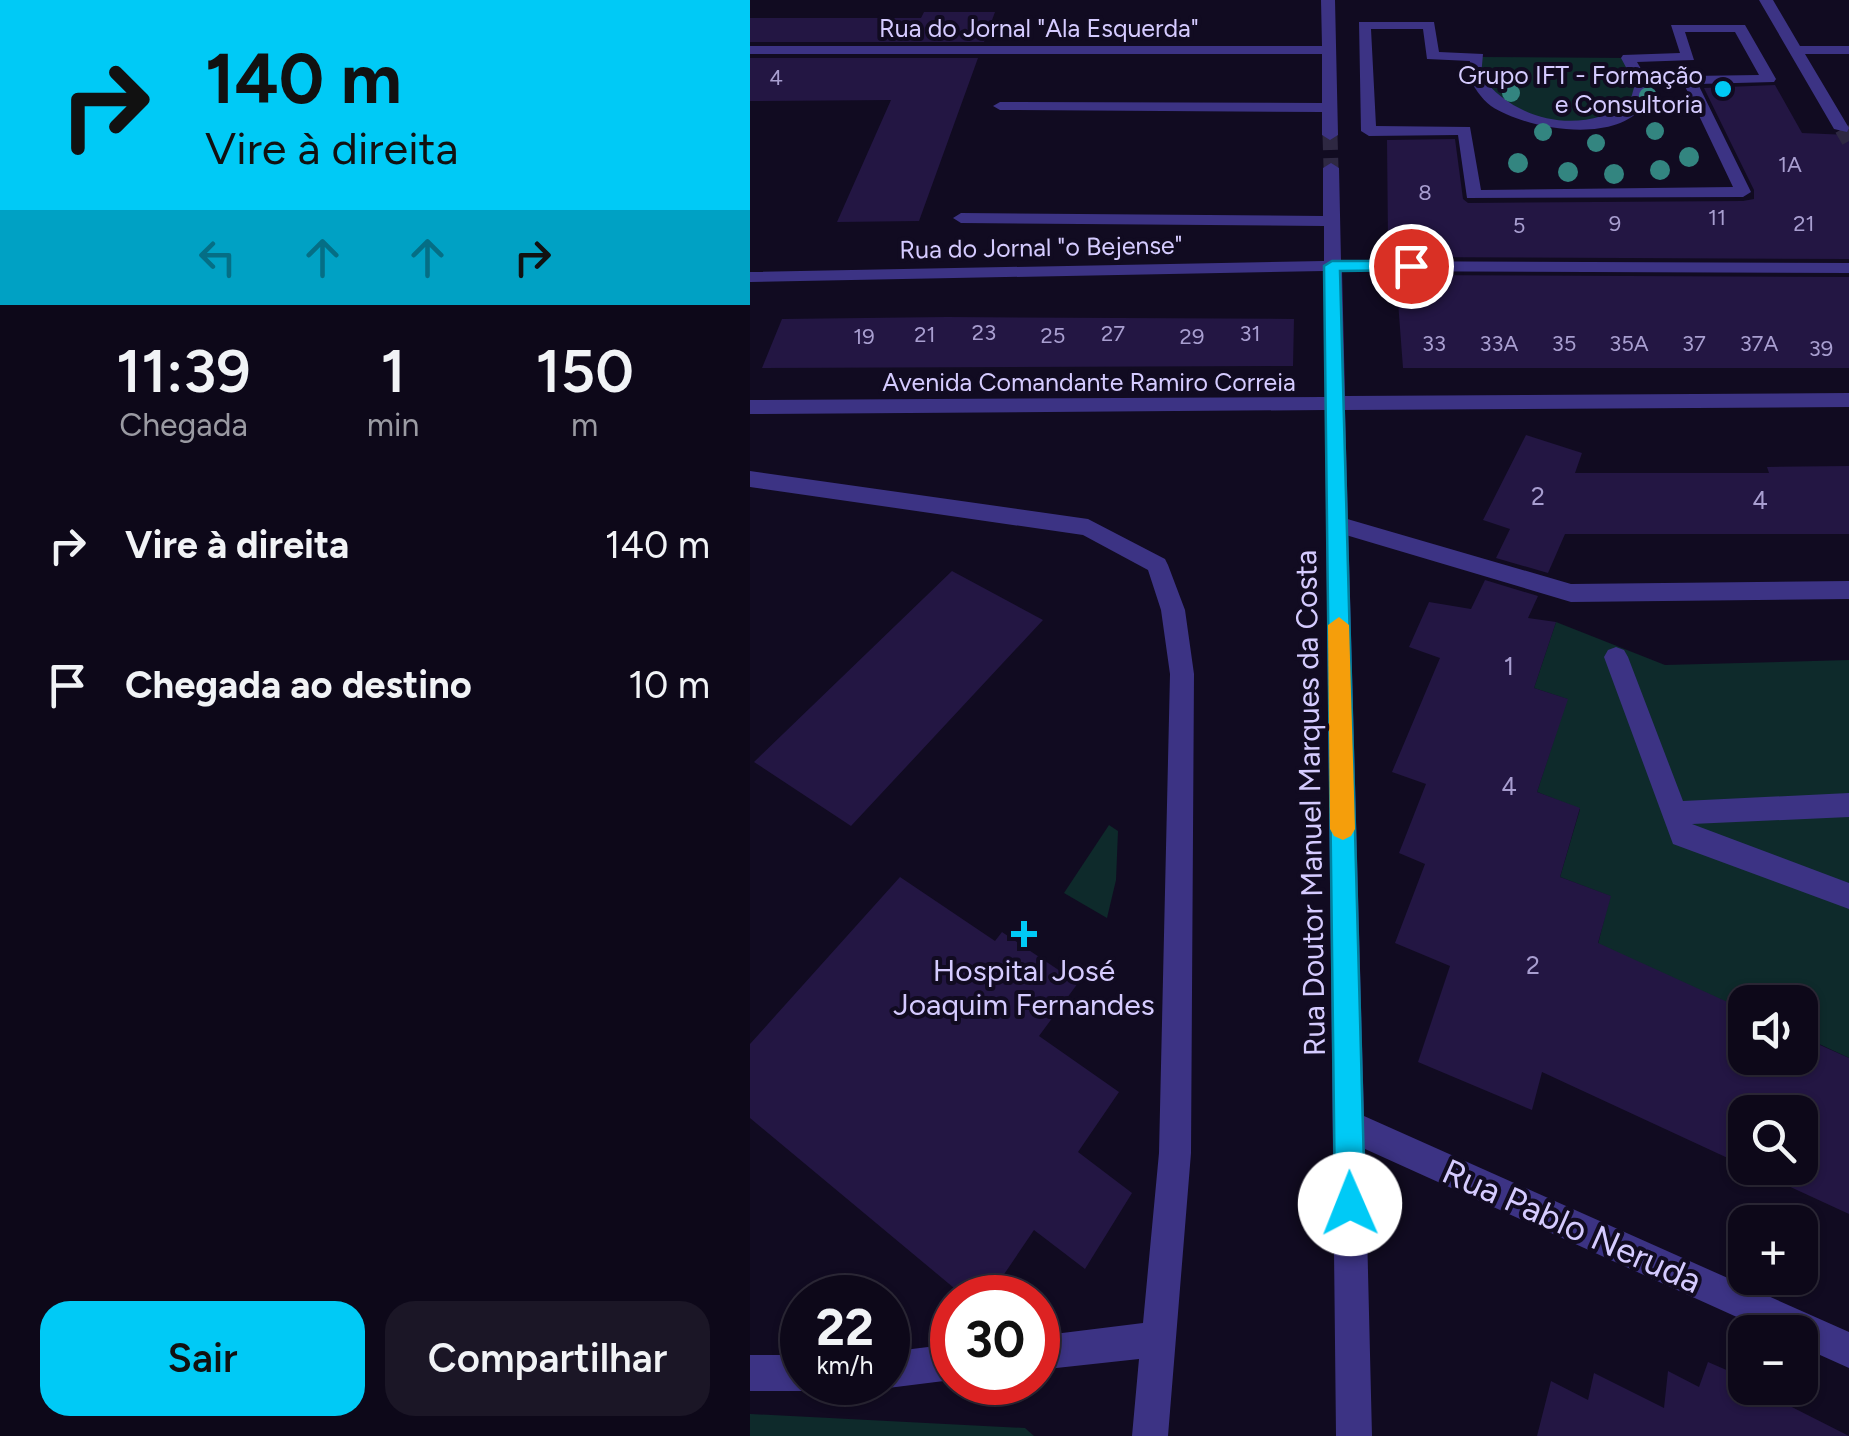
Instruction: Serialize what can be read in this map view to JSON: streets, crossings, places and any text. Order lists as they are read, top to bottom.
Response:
{
  "streets": {
    "street": [
      "Rua do Jornal \"Ala Esquerda\"",
      "Rua do Jornal \"o Bejense\"",
      "Avenida Comandante Ramiro Correia",
      "Rua Doutor Manuel Marques da Costa",
      "Rua Pablo Neruda"
    ]
  },
  "crossings": [
    ["Rua do Jornal \"o Bejense\"", "Rua Doutor Manuel Marques da Costa"],
    ["Avenida Comandante Ramiro Correia", "Rua Doutor Manuel Marques da Costa"],
    ["Rua Doutor Manuel Marques da Costa", "Rua Pablo Neruda"]
  ],
  "places": {
    "other": ["Grupo IFT - Formação e Consultoria"],
    "health": ["Hospital José Joaquim Fernandes"]
  },
  "house_numbers": [
    "4",
    "1A",
    "8",
    "11",
    "9",
    "21",
    "5",
    "23",
    "27",
    "31",
    "21",
    "25",
    "19",
    "29",
    "33",
    "33A",
    "35",
    "35A",
    "37",
    "37A",
    "39",
    "2",
    "4",
    "1",
    "4",
    "2"
  ],
  "page": {
    "turn": ["140 m", "Vire à direita"],
    "eta": [
      "11:39",
      "Chegada",
      "1",
      "min",
      "150",
      "m"
    ],
    "list": [
      {
        "name": "Vire à direita",
        "value": "140 m"
      },
      {
        "name": "Chegada ao destino",
        "value": "10 m"
      }
    ],
    "map_buttons": ["+", "−"],
    "speed": "22 km/h",
    "limit": "30",
    "buttons": ["Sair", "Compartilhar"]
  }
}
